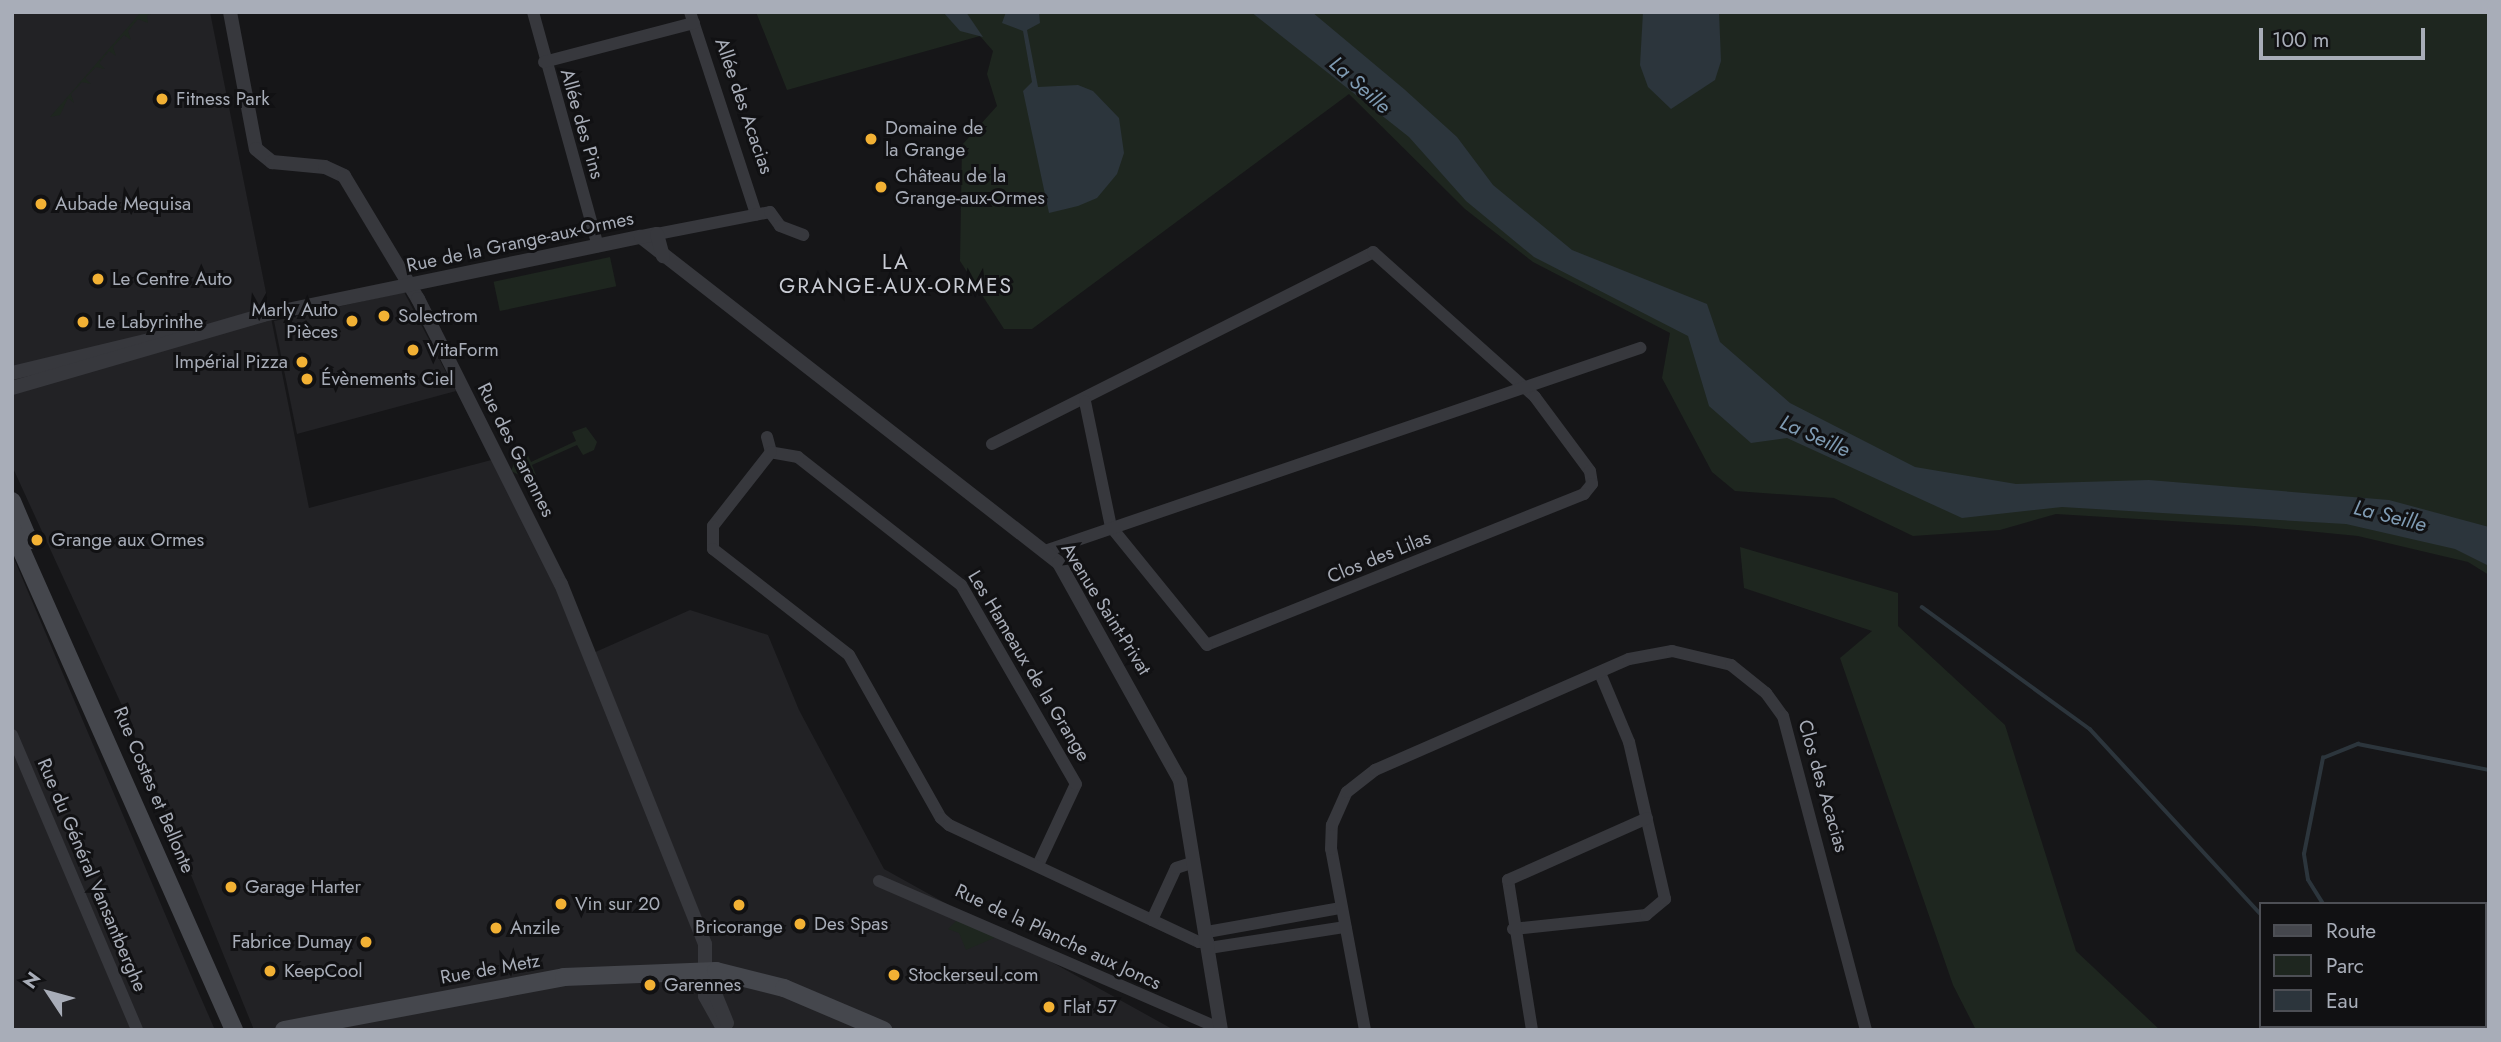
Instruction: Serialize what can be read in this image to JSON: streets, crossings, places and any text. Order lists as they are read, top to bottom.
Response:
{
  "streets": {
    "main road": ["Rue Costes et Bellonte", "Rue de Metz"],
    "street": [
      "Allée des Acacias",
      "Allée des Pins",
      "Rue de la Grange-aux-Ormes",
      "Rue des Garennes",
      "Clos des Lilas",
      "Avenue Saint-Privat",
      "Les Hameaux de la Grange",
      "Clos des Acacias",
      "Rue du Général Vansantberghe",
      "Rue de la Planche aux Joncs"
    ]
  },
  "crossings": [
    ["Allée des Acacias", "Rue de la Grange-aux-Ormes"],
    ["Allée des Pins", "Rue de la Grange-aux-Ormes"],
    ["Rue de la Grange-aux-Ormes", "Rue des Garennes"],
    ["Rue de la Grange-aux-Ormes", "Avenue Saint-Privat"],
    ["Rue des Garennes", "Rue de Metz"],
    ["Avenue Saint-Privat", "Rue de la Planche aux Joncs"]
  ],
  "districts": ["LA GRANGE-AUX-ORMES"],
  "water": ["La Seille"],
  "places": [
    "Fitness Park",
    "Domaine de la Grange",
    "Château de la Grange-aux-Ormes",
    "Aubade Mequisa",
    "Le Centre Auto",
    "Solectrom",
    "Marly Auto Pièces",
    "Le Labyrinthe",
    "VitaForm",
    "Impérial Pizza",
    "Évènements Ciel",
    "Grange aux Ormes",
    "Garage Harter",
    "Vin sur 20",
    "Bricorange",
    "Des Spas",
    "Anzile",
    "Fabrice Dumay",
    "KeepCool",
    "Stockerseul.com",
    "Garennes",
    "Flat 57"
  ],
  "legend": ["Route", "Parc", "Eau"],
  "scale_bar": "100 m",
  "north": "top left"
}
